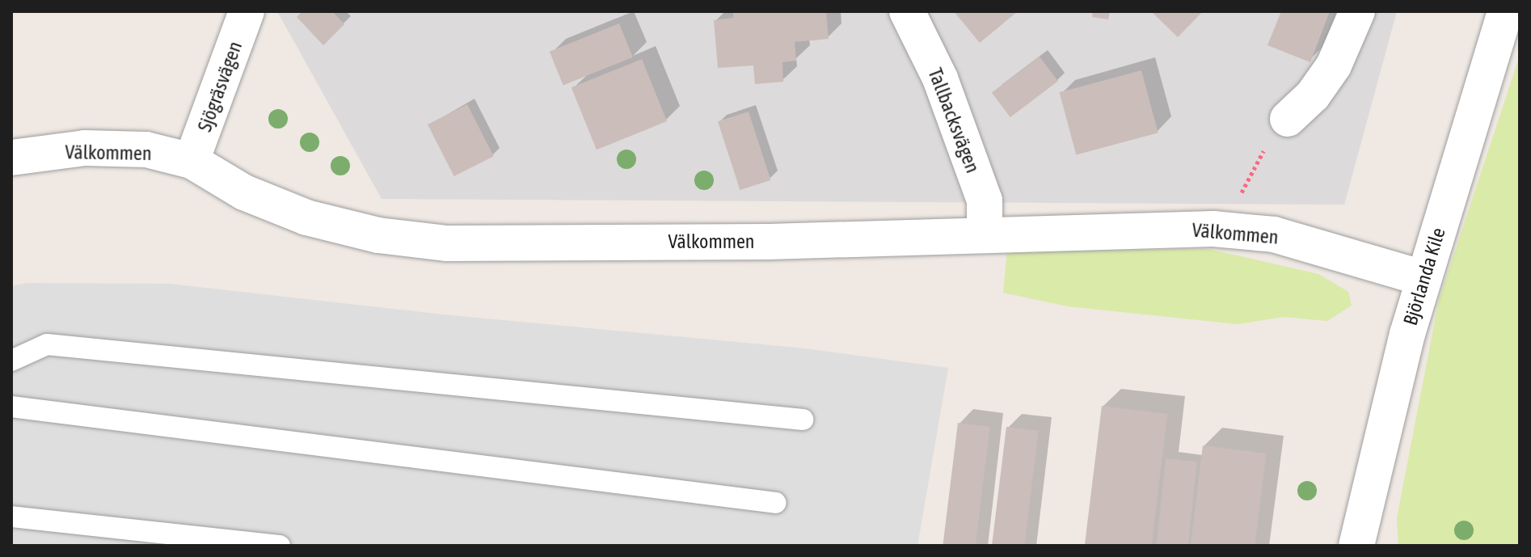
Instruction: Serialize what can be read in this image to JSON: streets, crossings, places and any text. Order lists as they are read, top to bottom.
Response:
{
  "streets": {
    "street": [
      "Sjögräsvägen",
      "Tallbacksvägen",
      "Välkommen",
      "Björlanda Kile"
    ]
  },
  "crossings": [
    ["Sjögräsvägen", "Välkommen"],
    ["Tallbacksvägen", "Välkommen"],
    ["Välkommen", "Björlanda Kile"]
  ]
}
